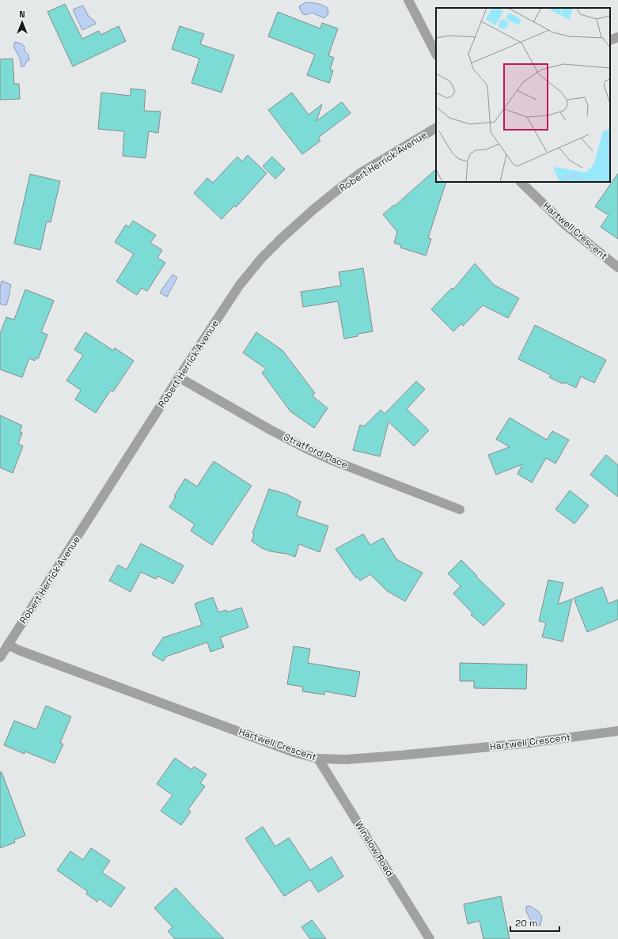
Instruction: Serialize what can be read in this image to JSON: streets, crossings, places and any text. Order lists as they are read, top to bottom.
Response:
{
  "streets": {
    "street": [
      "Robert Herrick Avenue",
      "Hartwell Crescent",
      "Stratford Place",
      "Winslow Road"
    ]
  },
  "crossings": [
    ["Robert Herrick Avenue", "Hartwell Crescent"],
    ["Robert Herrick Avenue", "Stratford Place"],
    ["Hartwell Crescent", "Winslow Road"]
  ],
  "scale_bar": "20 m",
  "north": "top"
}
